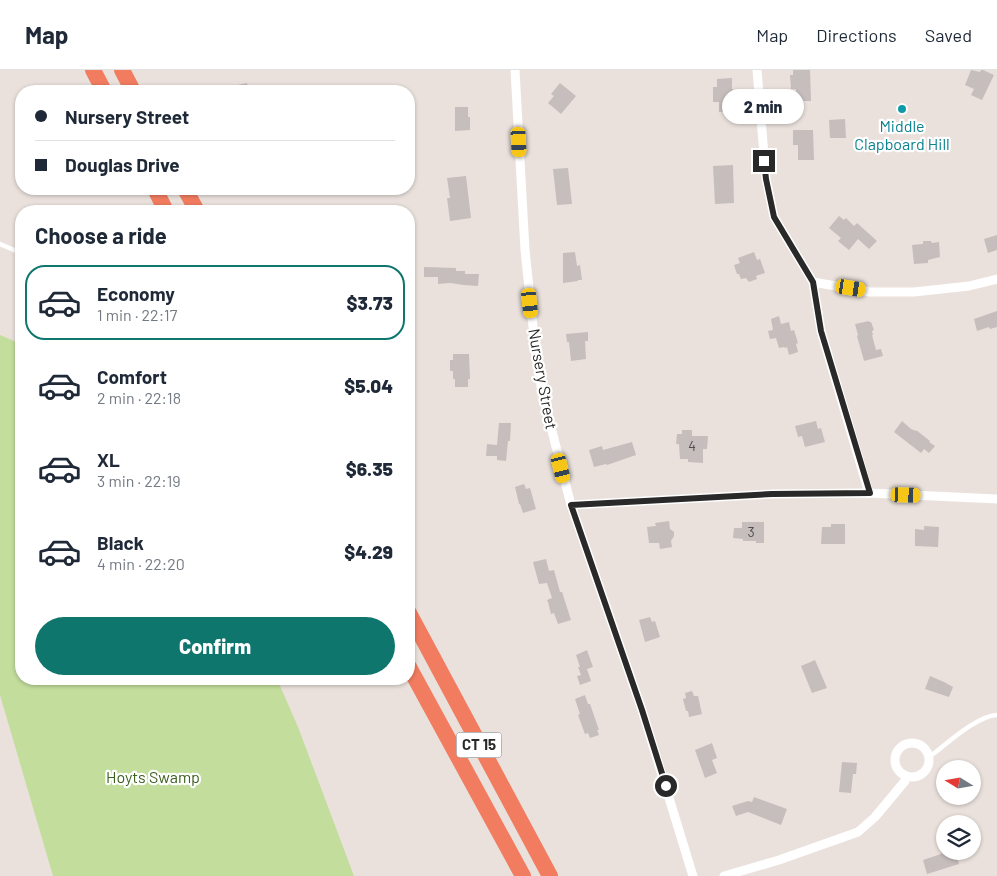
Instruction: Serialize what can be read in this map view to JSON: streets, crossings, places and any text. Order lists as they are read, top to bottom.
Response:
{
  "streets": {
    "highway": ["CT 15"],
    "street": ["Nursery Street"]
  },
  "parks": ["Hoyts Swamp"],
  "places": ["Middle Clapboard Hill"],
  "house_numbers": ["4", "3"],
  "north": "left",
  "page": {
    "header": "Map",
    "nav": ["Map", "Directions", "Saved"],
    "banner": ["Nursery Street", "Douglas Drive"],
    "bubble": "2 min",
    "heading": "Choose a ride",
    "list": [
      {
        "name": "Economy",
        "note": "1 min · 22:17",
        "value": "$3.73"
      },
      {
        "name": "Comfort",
        "note": "2 min · 22:18",
        "value": "$5.04"
      },
      {
        "name": "XL",
        "note": "3 min · 22:19",
        "value": "$6.35"
      },
      {
        "name": "Black",
        "note": "4 min · 22:20",
        "value": "$4.29"
      }
    ],
    "buttons": "Confirm"
  }
}
